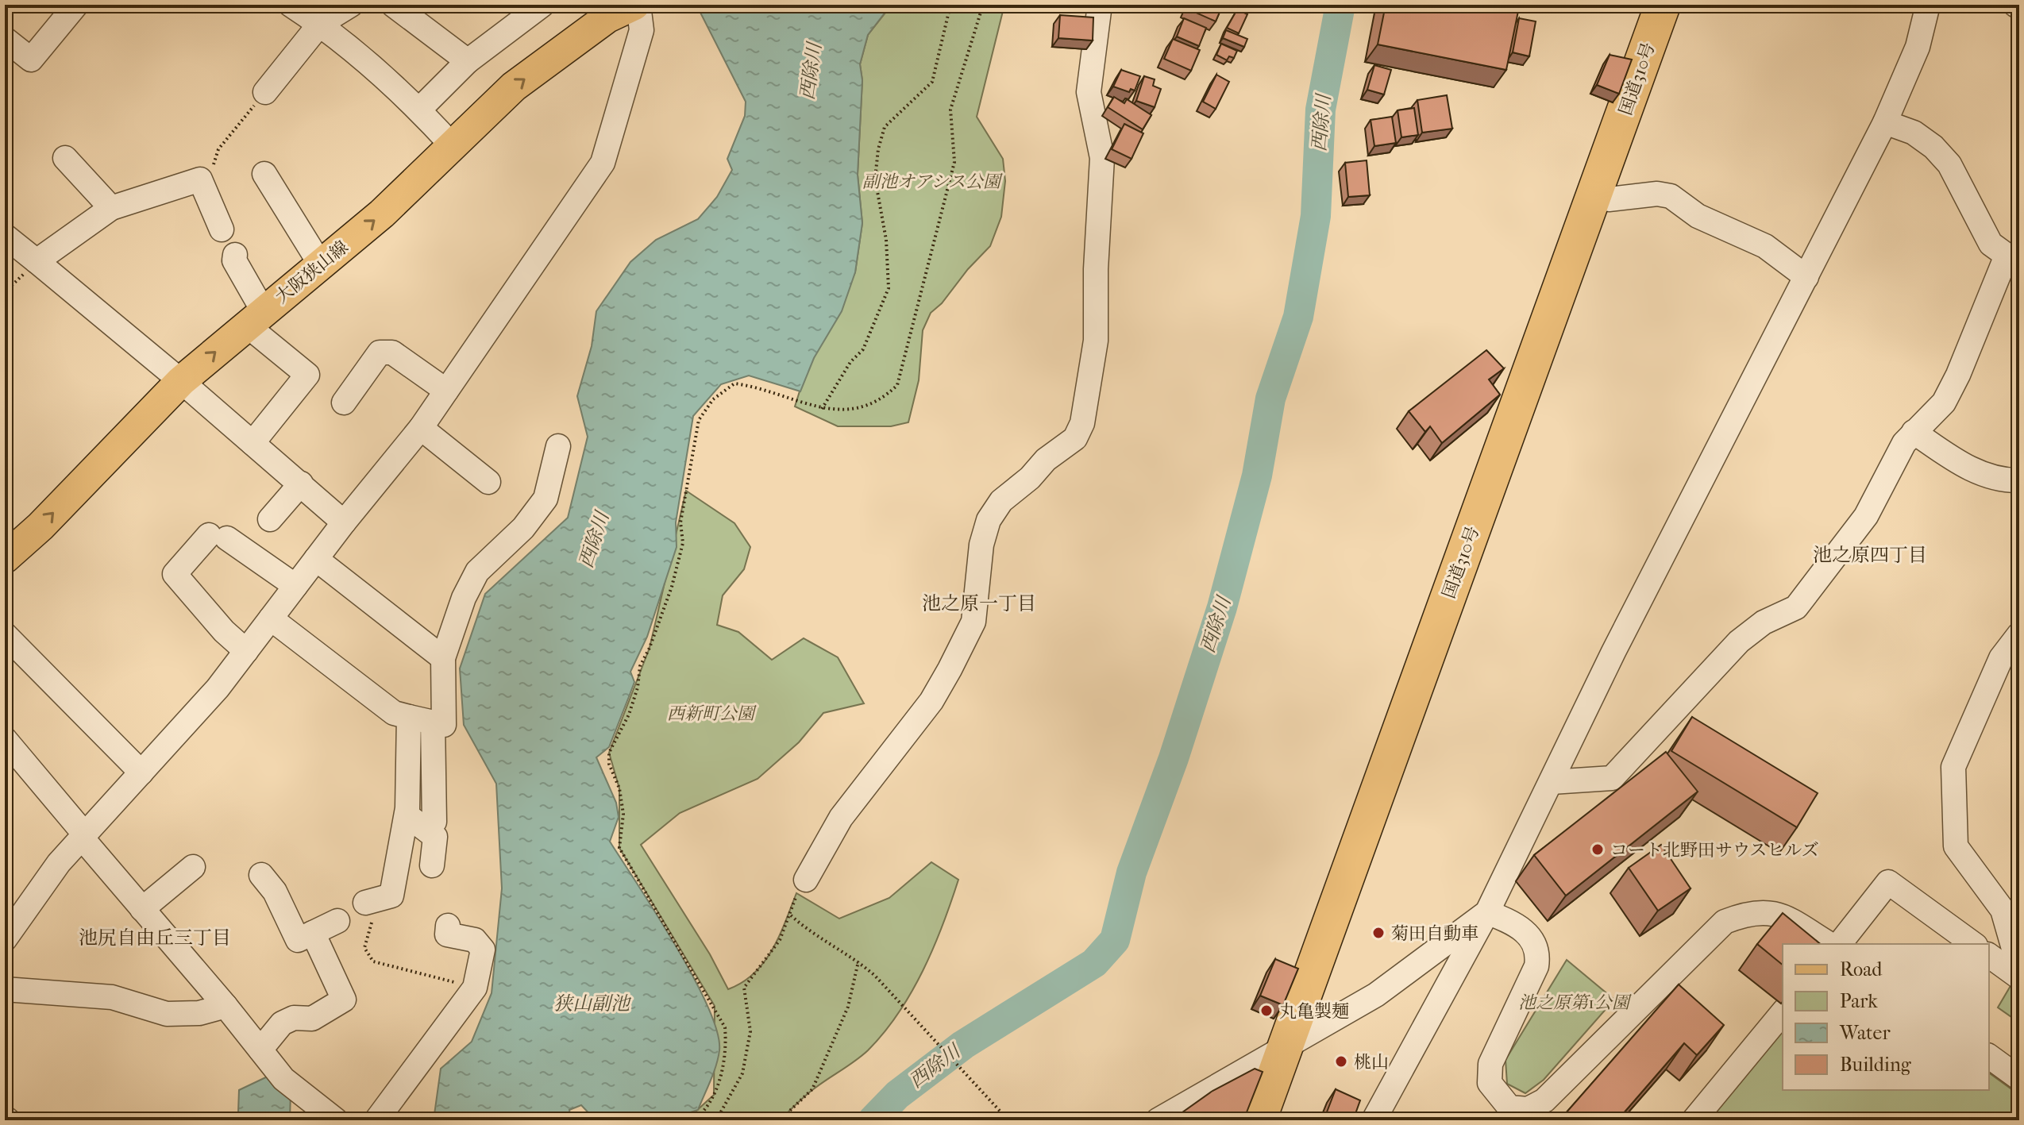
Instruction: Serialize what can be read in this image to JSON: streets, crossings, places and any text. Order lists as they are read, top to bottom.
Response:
{
  "streets": {
    "highway": ["国道310号"],
    "main road": ["大阪狭山線"]
  },
  "one_way": ["大阪狭山線"],
  "districts": ["池之原四丁目", "池之原一丁目", "池尻自由丘三丁目"],
  "water": ["西除川", "狭山副池"],
  "parks": ["副池オアシス公園", "西新町公園", "池之原第1公園"],
  "places": [
    "コート北野田サウスヒルズ",
    "菊田自動車",
    "丸亀製麺",
    "桃山"
  ],
  "legend": [
    "Road",
    "Park",
    "Water",
    "Building"
  ]
}
